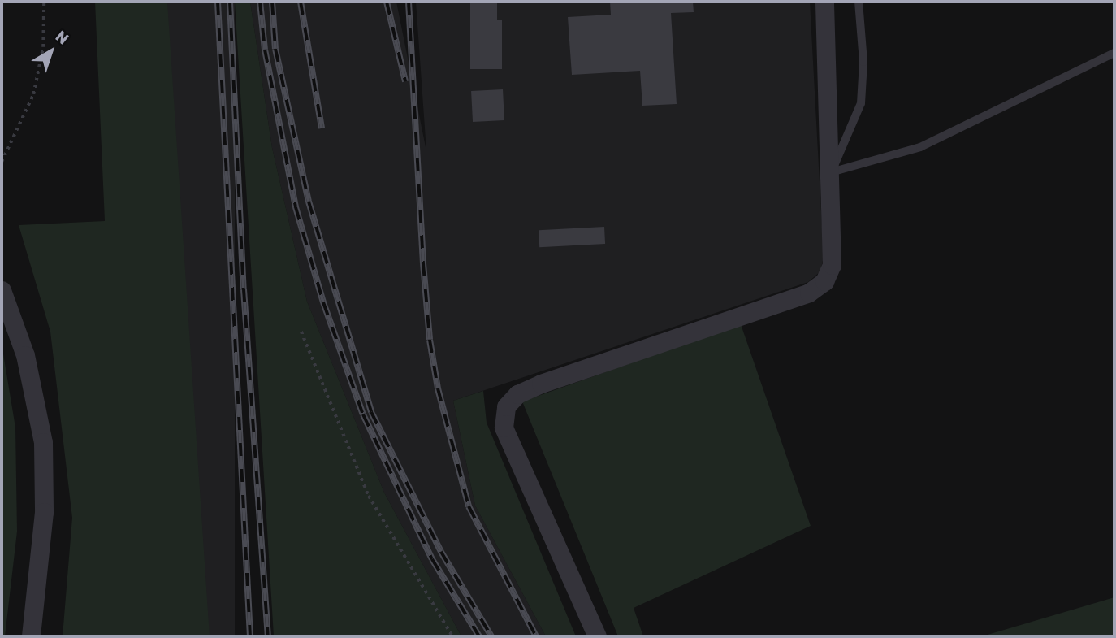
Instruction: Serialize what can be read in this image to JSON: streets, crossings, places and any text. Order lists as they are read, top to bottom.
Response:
{
  "north": "top right"
}
